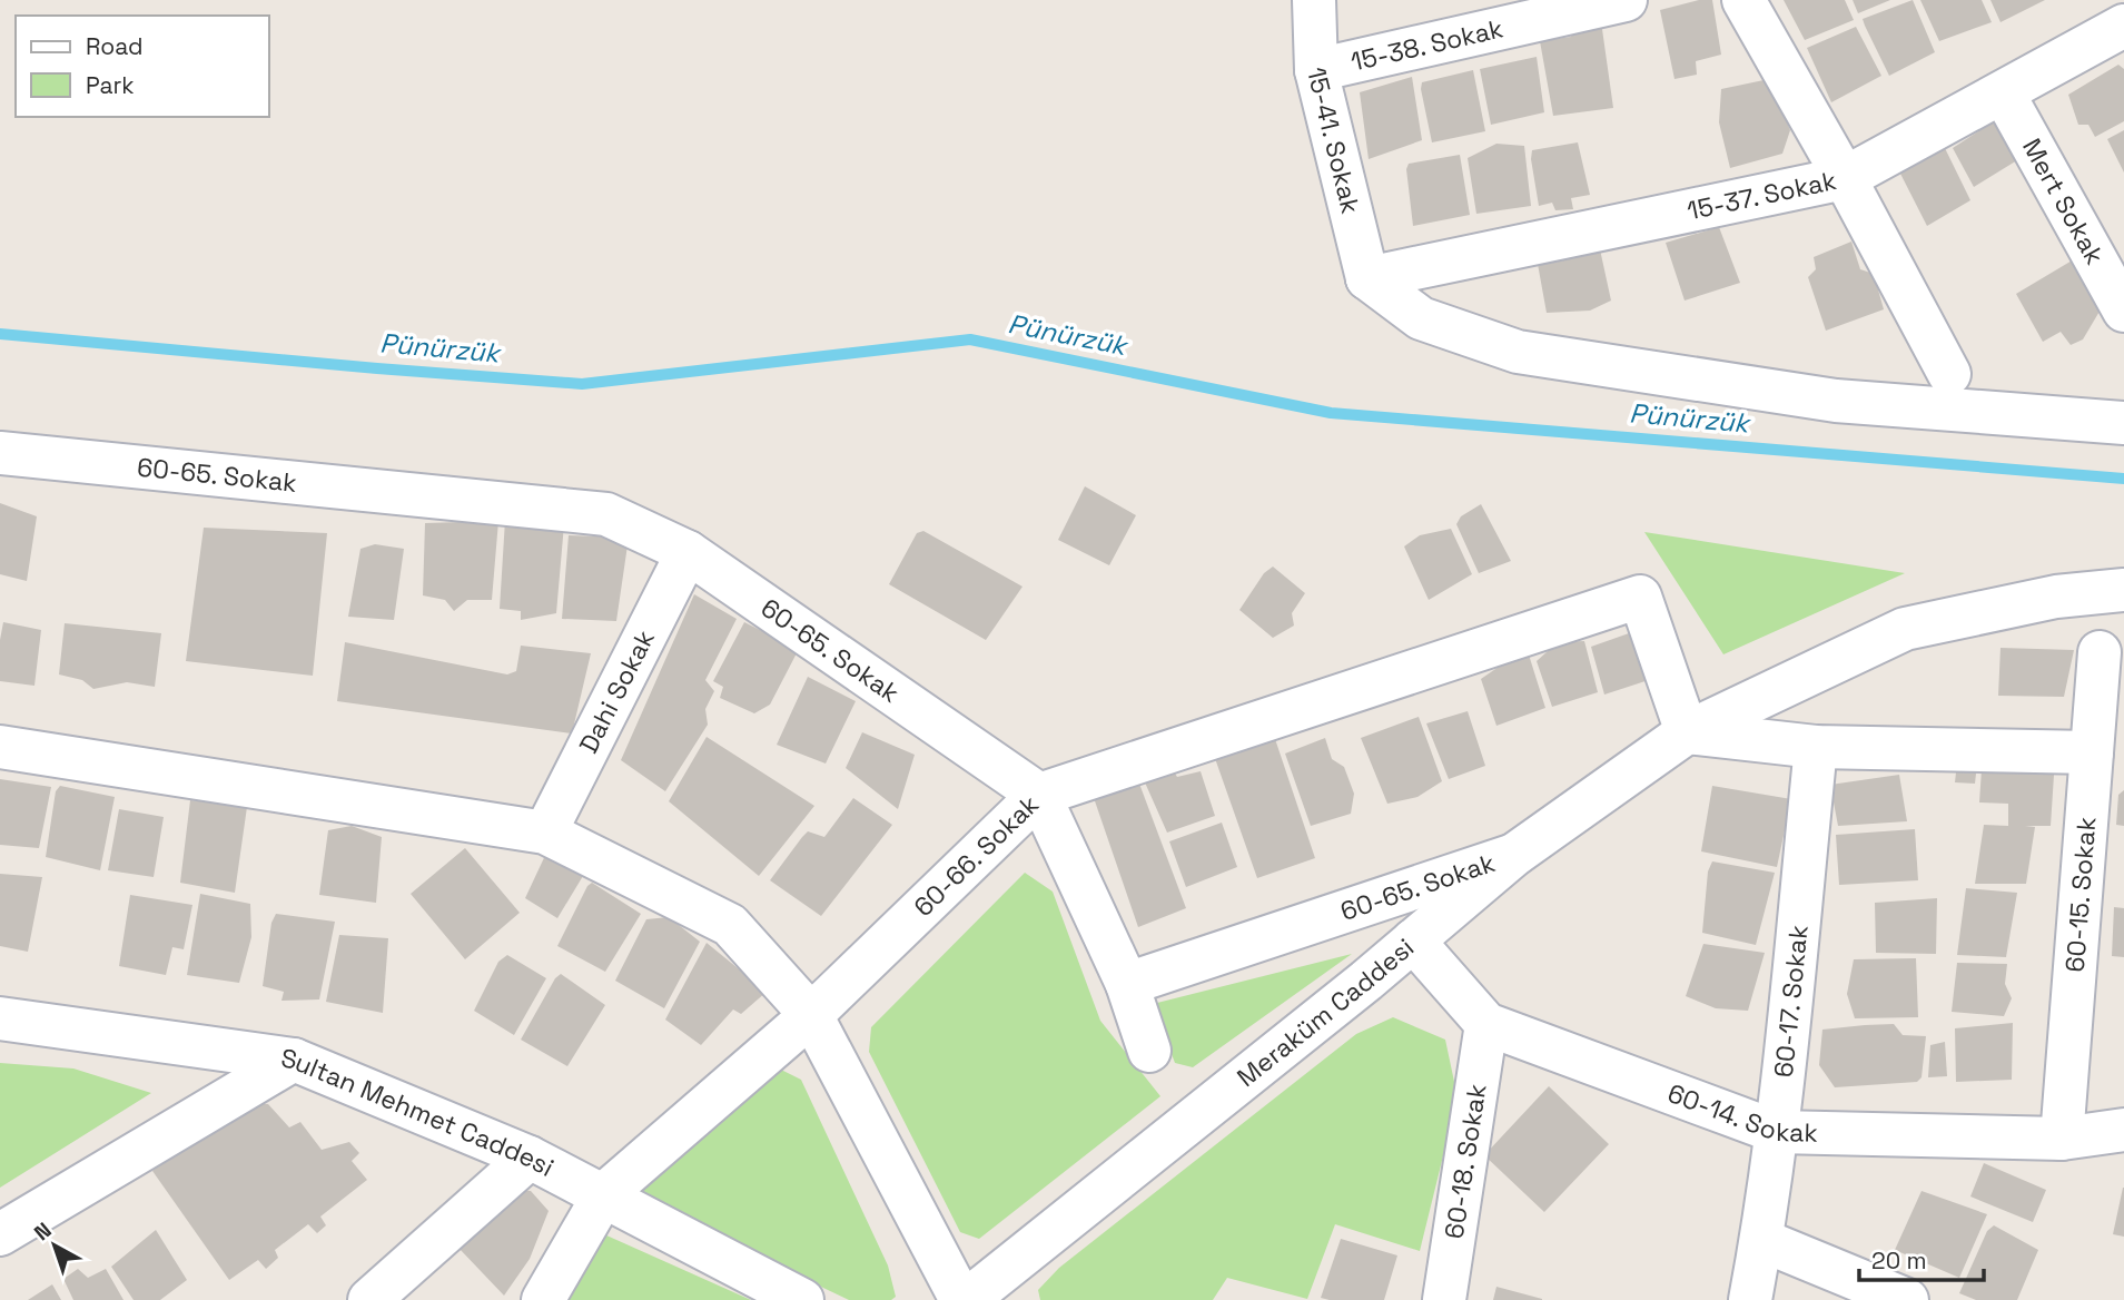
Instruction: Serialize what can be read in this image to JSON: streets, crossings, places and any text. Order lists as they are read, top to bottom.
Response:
{
  "streets": {
    "street": [
      "15-38. Sokak",
      "15-41. Sokak",
      "15-37. Sokak",
      "Mert Sokak",
      "60-65. Sokak",
      "Dahi Sokak",
      "60-66. Sokak",
      "60-15. Sokak",
      "60-17. Sokak",
      "Meraküm Caddesi",
      "60-14. Sokak",
      "Sultan Mehmet Caddesi",
      "60-18. Sokak"
    ]
  },
  "crossings": [
    ["15-38. Sokak", "15-41. Sokak"],
    ["15-41. Sokak", "15-37. Sokak"],
    ["15-37. Sokak", "Mert Sokak"],
    ["60-65. Sokak", "Dahi Sokak"],
    ["60-65. Sokak", "60-66. Sokak"],
    ["60-65. Sokak", "Meraküm Caddesi"],
    ["60-66. Sokak", "Meraküm Caddesi"],
    ["60-66. Sokak", "Sultan Mehmet Caddesi"],
    ["60-15. Sokak", "60-14. Sokak"],
    ["60-17. Sokak", "60-14. Sokak"],
    ["Meraküm Caddesi", "60-14. Sokak"],
    ["60-14. Sokak", "60-18. Sokak"]
  ],
  "water": ["Pünürzük"],
  "legend": ["Road", "Park"],
  "scale_bar": "20 m",
  "north": "top left"
}
